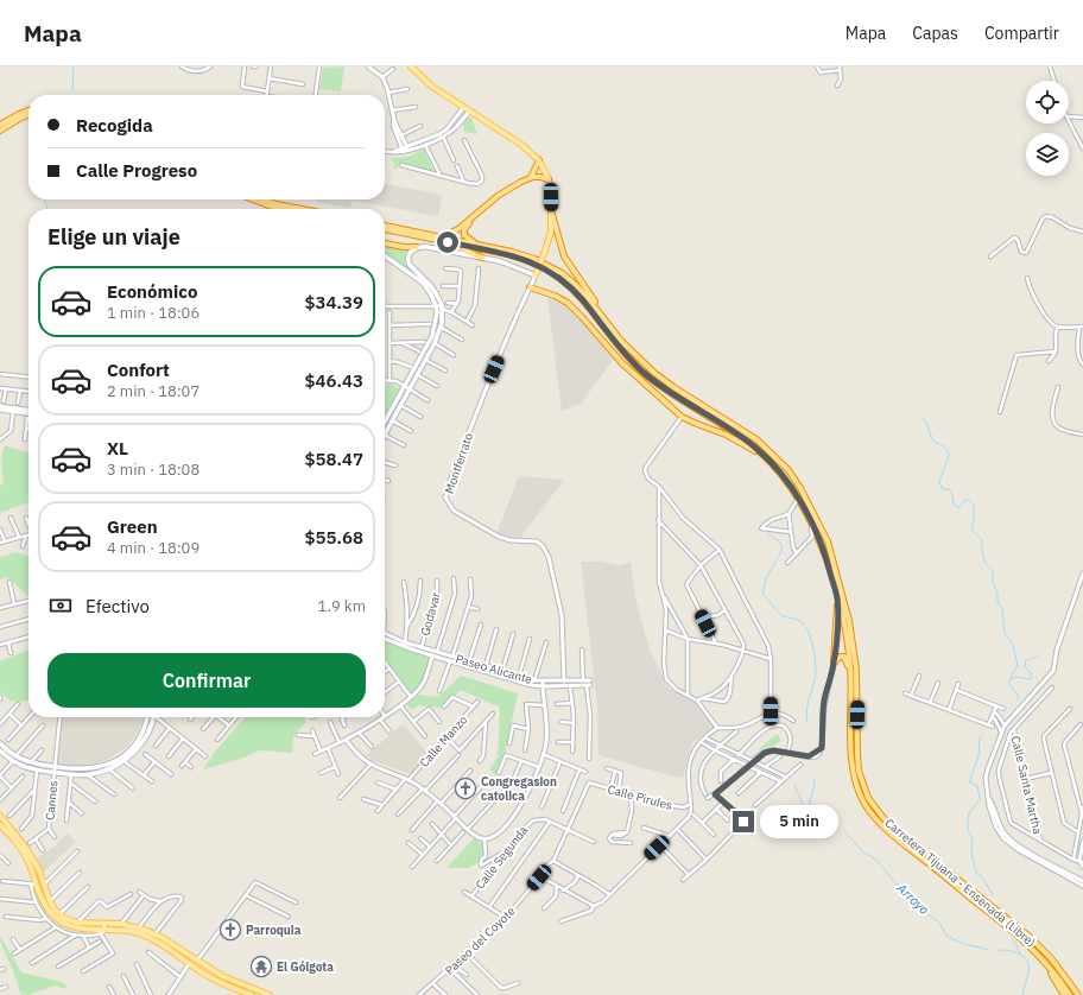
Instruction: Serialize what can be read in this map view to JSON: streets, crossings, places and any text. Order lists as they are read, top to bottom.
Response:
{
  "streets": {
    "highway": ["Carretera Tijuana - Ensenada (Libre)"],
    "street": [
      "Montferrato",
      "Godavar",
      "Paseo Alicante",
      "Calle Manzo",
      "Calle Santa Martha",
      "Calle Pirules",
      "Cannes",
      "Calle Segunda",
      "Paseo del Coyote"
    ]
  },
  "crossings": [
    ["Montferrato", "Paseo Alicante"],
    ["Godavar", "Paseo Alicante"],
    ["Calle Pirules", "Paseo del Coyote"]
  ],
  "water": ["Arroyo"],
  "places": {
    "church": ["Congregasion catolica", "Parroquia"],
    "temple": ["El Gólgota"]
  },
  "page": {
    "header": "Mapa",
    "nav": ["Mapa", "Capas", "Compartir"],
    "banner": ["Recogida", "Calle Progreso"],
    "heading": "Elige un viaje",
    "list": [
      {
        "name": "Económico",
        "note": "1 min · 18:06",
        "value": "$34.39"
      },
      {
        "name": "Confort",
        "note": "2 min · 18:07",
        "value": "$46.43"
      },
      {
        "name": "XL",
        "note": "3 min · 18:08",
        "value": "$58.47"
      },
      {
        "name": "Green",
        "note": "4 min · 18:09",
        "value": "$55.68"
      }
    ],
    "pay": ["Efectivo", "1.9 km"],
    "buttons": "Confirmar",
    "bubble": "5 min"
  }
}
